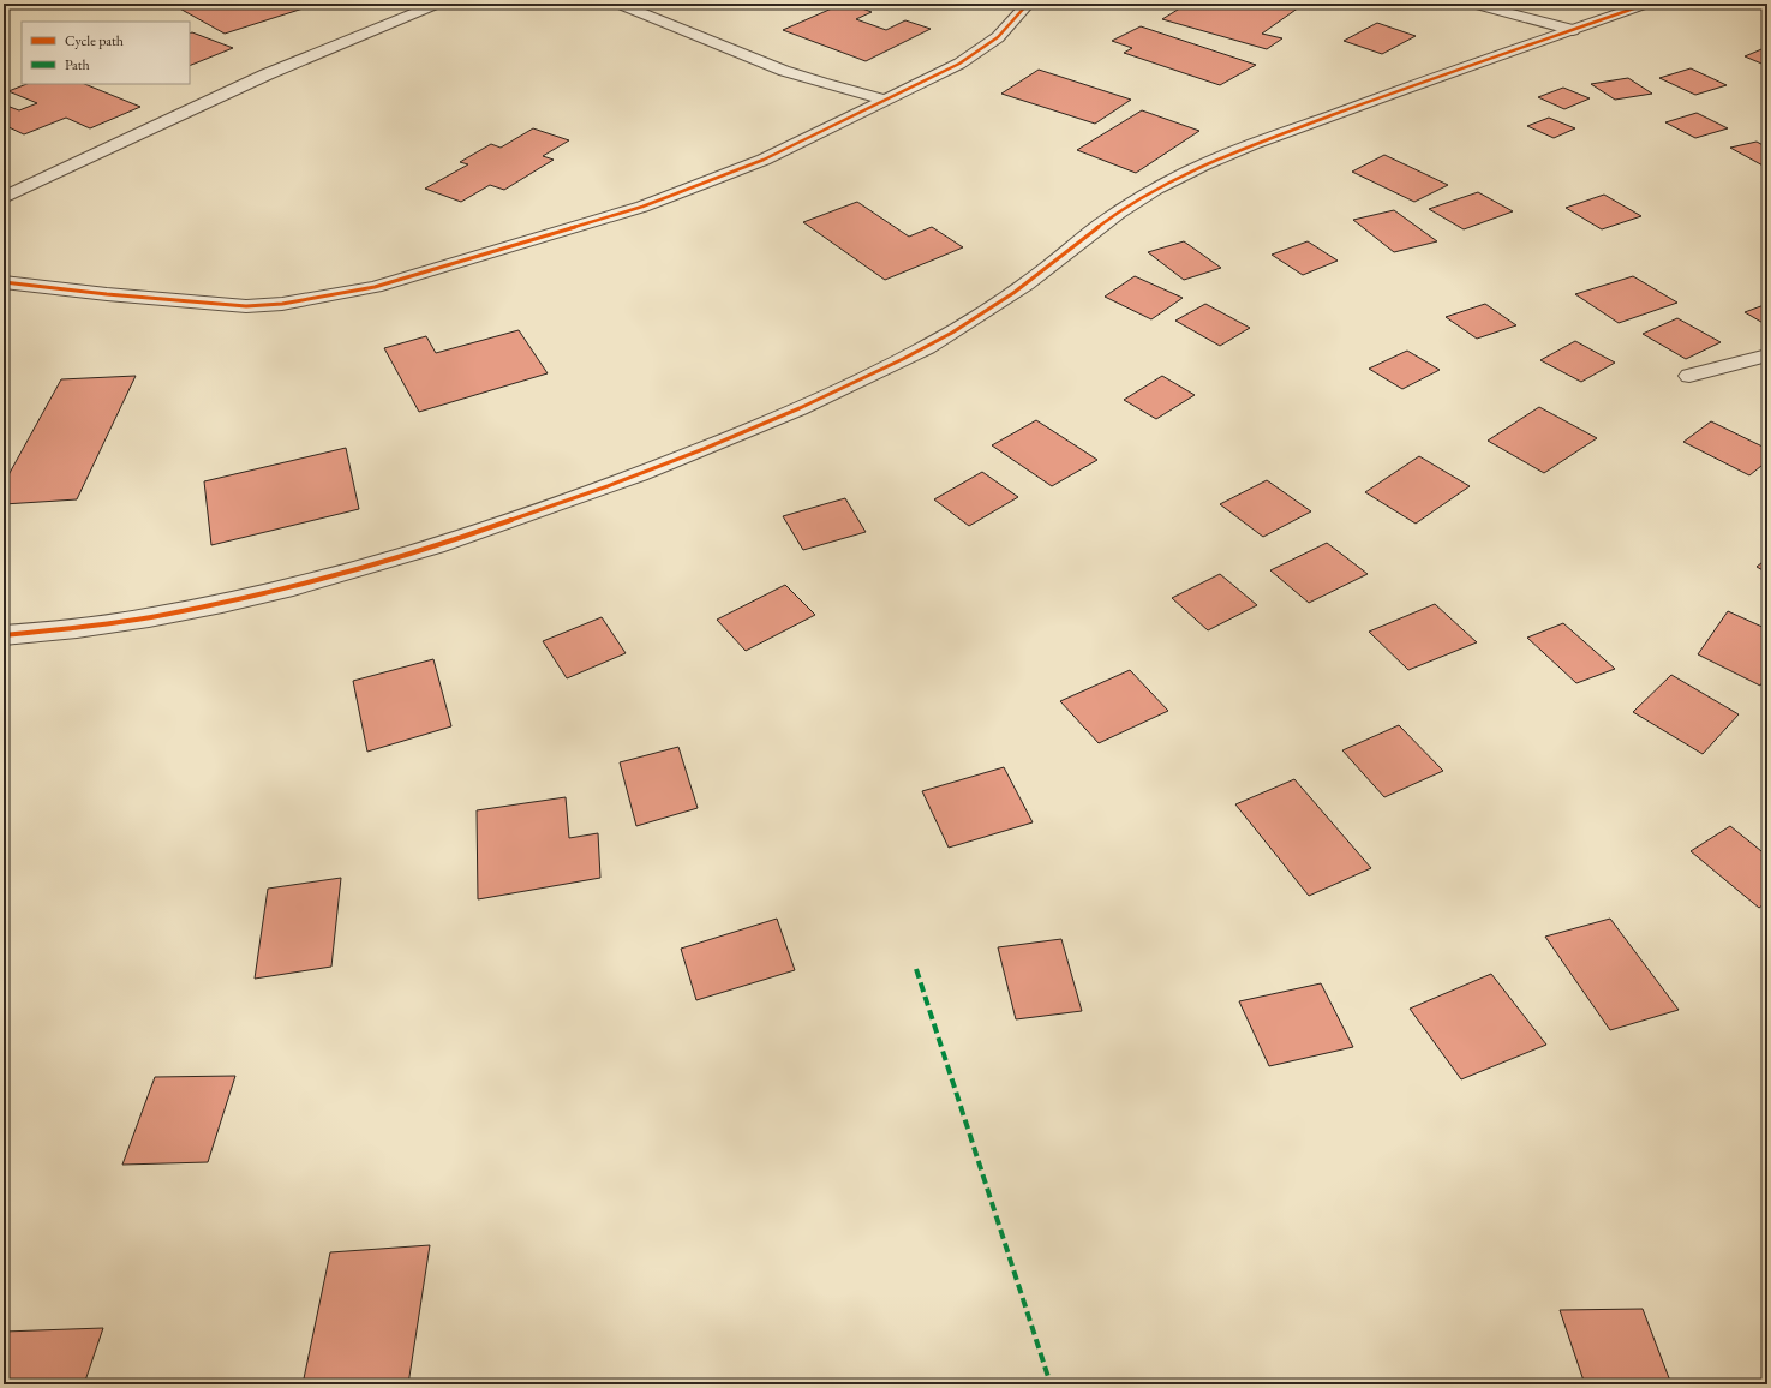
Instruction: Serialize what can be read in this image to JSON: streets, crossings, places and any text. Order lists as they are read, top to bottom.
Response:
{
  "legend": ["Cycle path", "Path"]
}
